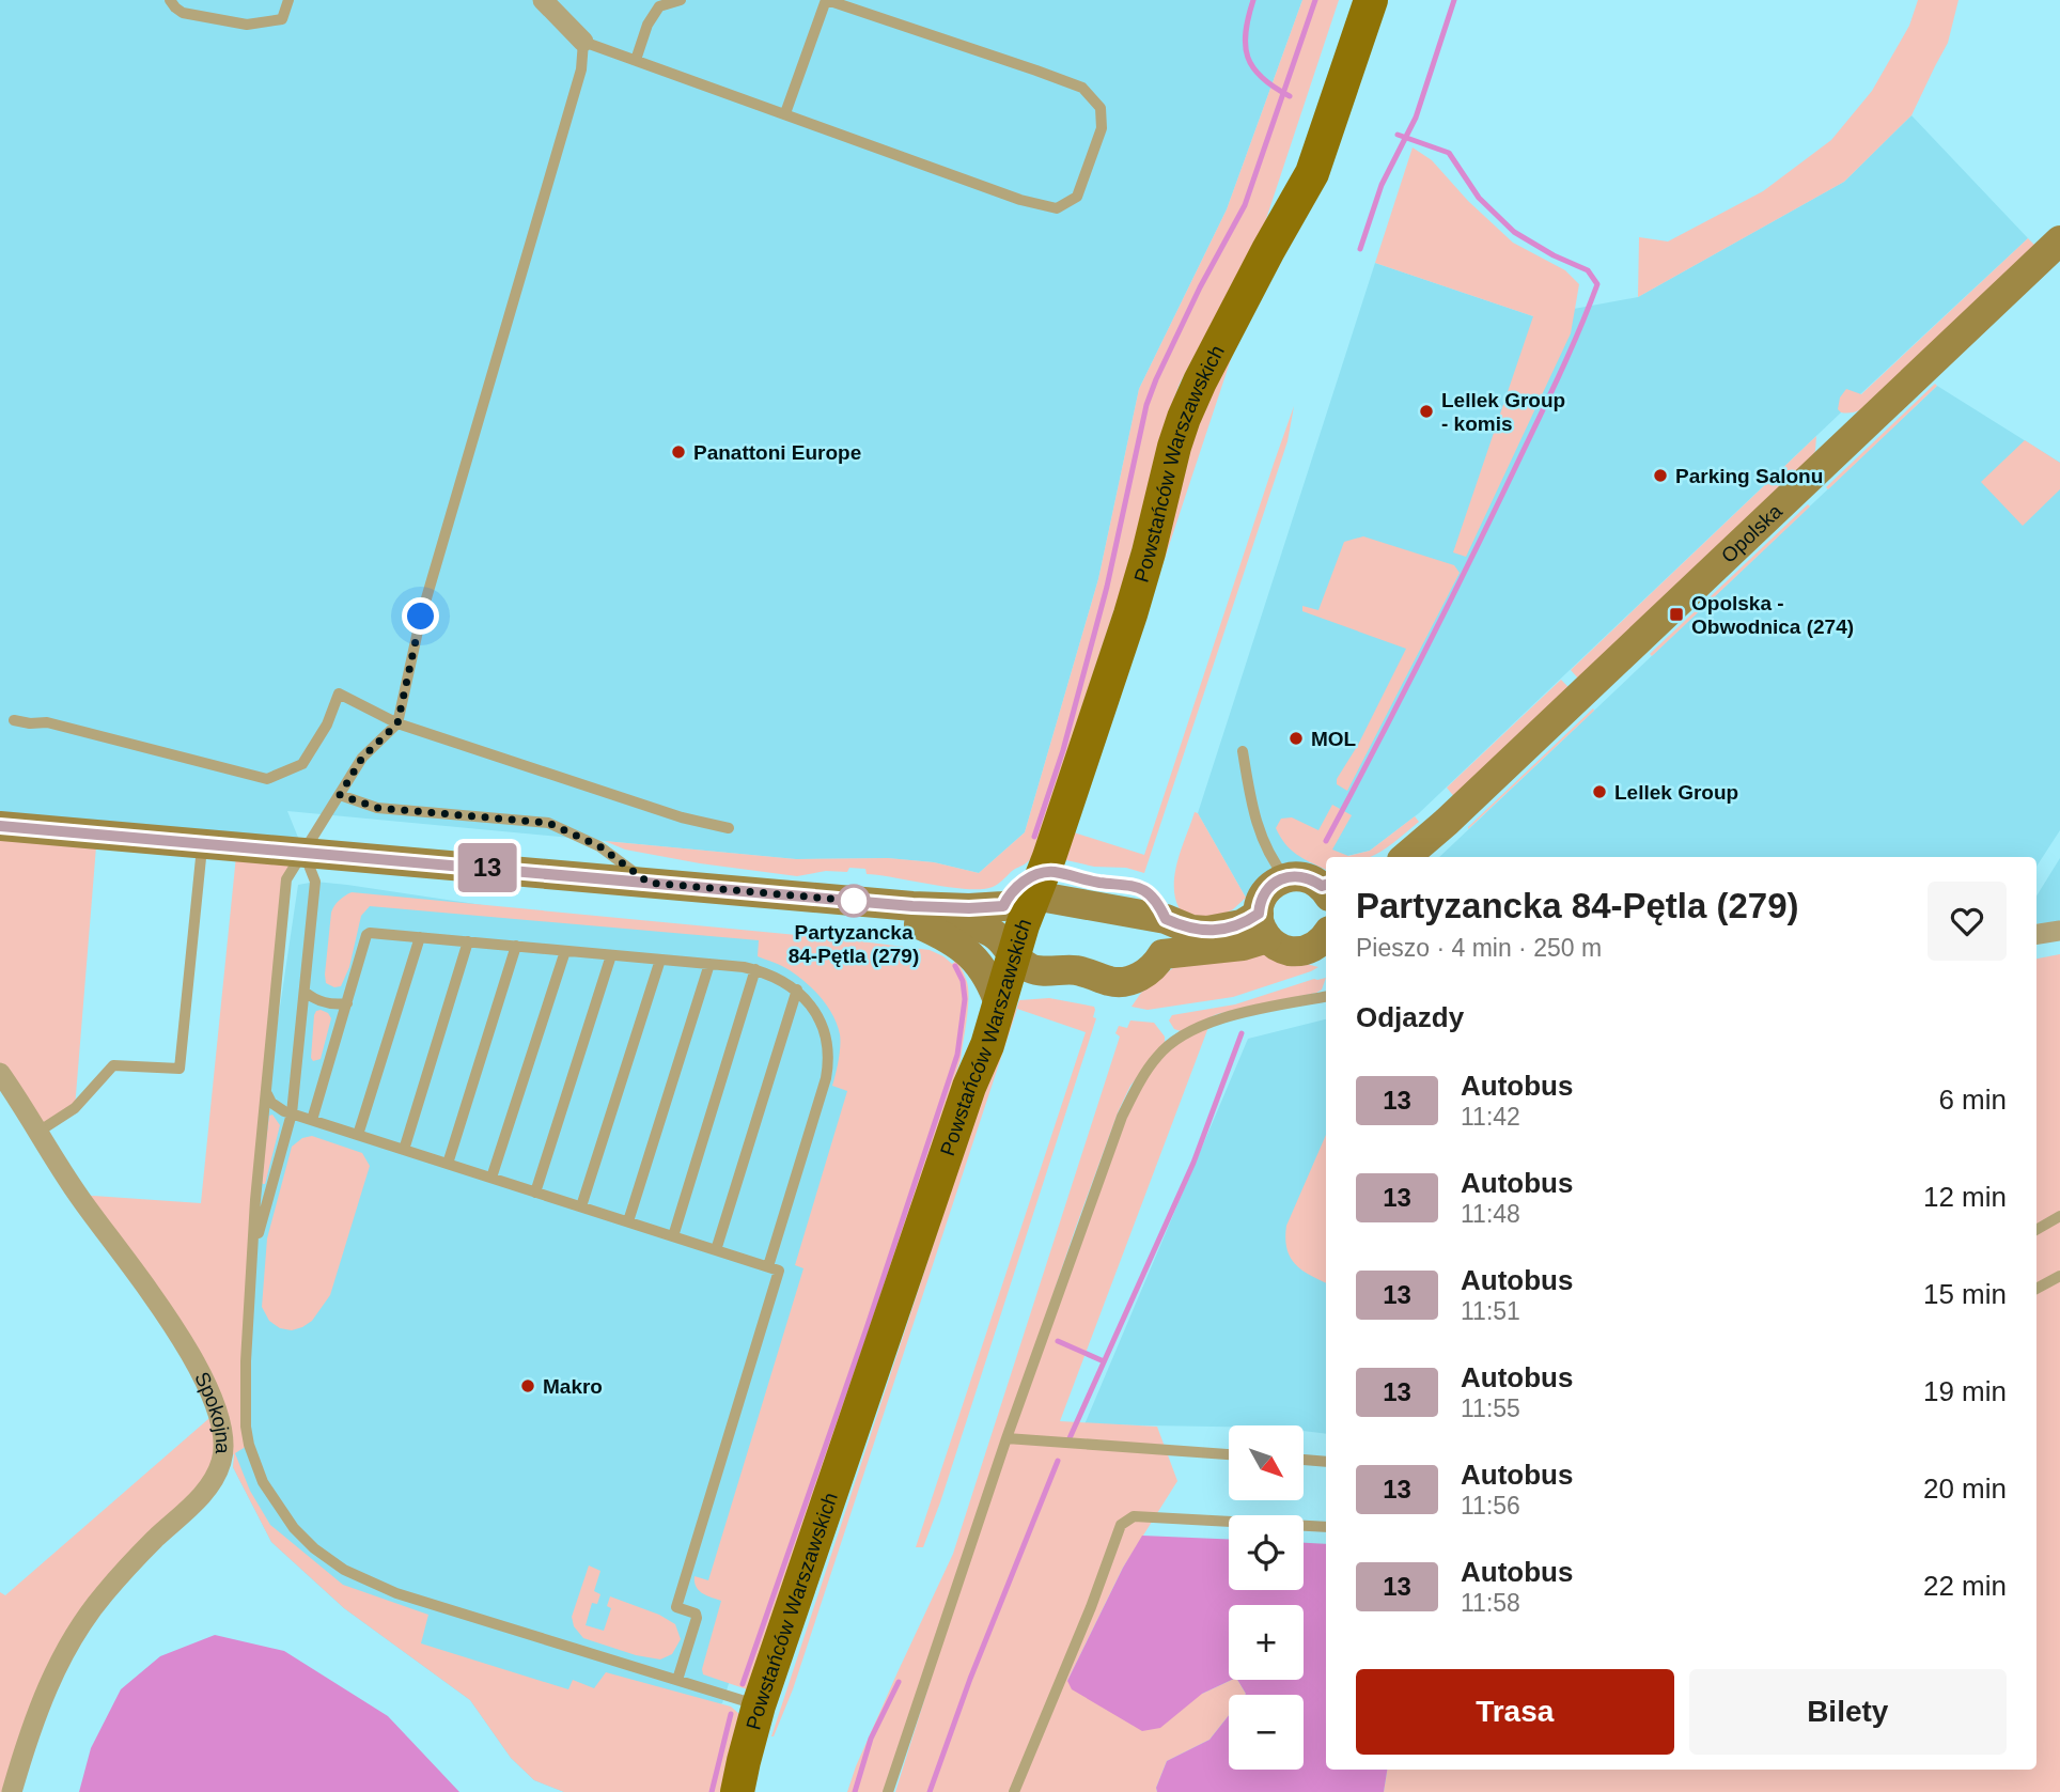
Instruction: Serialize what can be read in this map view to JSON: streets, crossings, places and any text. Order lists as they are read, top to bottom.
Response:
{
  "streets": {
    "main road": ["Powstańców Warszawskich"],
    "street": ["Opolska", "Spokojna"]
  },
  "places": {
    "other": [
      "Lellek Group - komis",
      "Panattoni Europe",
      "Parking Salonu",
      "MOL",
      "Lellek Group",
      "Partyzancka 84-Pętla (279)",
      "Makro"
    ],
    "transit": ["Opolska - Obwodnica (274)"]
  },
  "lines": ["bus line 13"],
  "north": "bottom right",
  "page": {
    "on_map": "13",
    "heading": [
      ["Partyzancka 84-Pętla (279)", "Pieszo · 4 min · 250 m"],
      "Odjazdy"
    ],
    "list": [
      {
        "mark": "13",
        "name": "Autobus",
        "note": "11:42",
        "value": "6 min"
      },
      {
        "mark": "13",
        "name": "Autobus",
        "note": "11:48",
        "value": "12 min"
      },
      {
        "mark": "13",
        "name": "Autobus",
        "note": "11:51",
        "value": "15 min"
      },
      {
        "mark": "13",
        "name": "Autobus",
        "note": "11:55",
        "value": "19 min"
      },
      {
        "mark": "13",
        "name": "Autobus",
        "note": "11:56",
        "value": "20 min"
      },
      {
        "mark": "13",
        "name": "Autobus",
        "note": "11:58",
        "value": "22 min"
      }
    ],
    "map_buttons": ["+", "−"],
    "buttons": ["Trasa", "Bilety"]
  }
}
